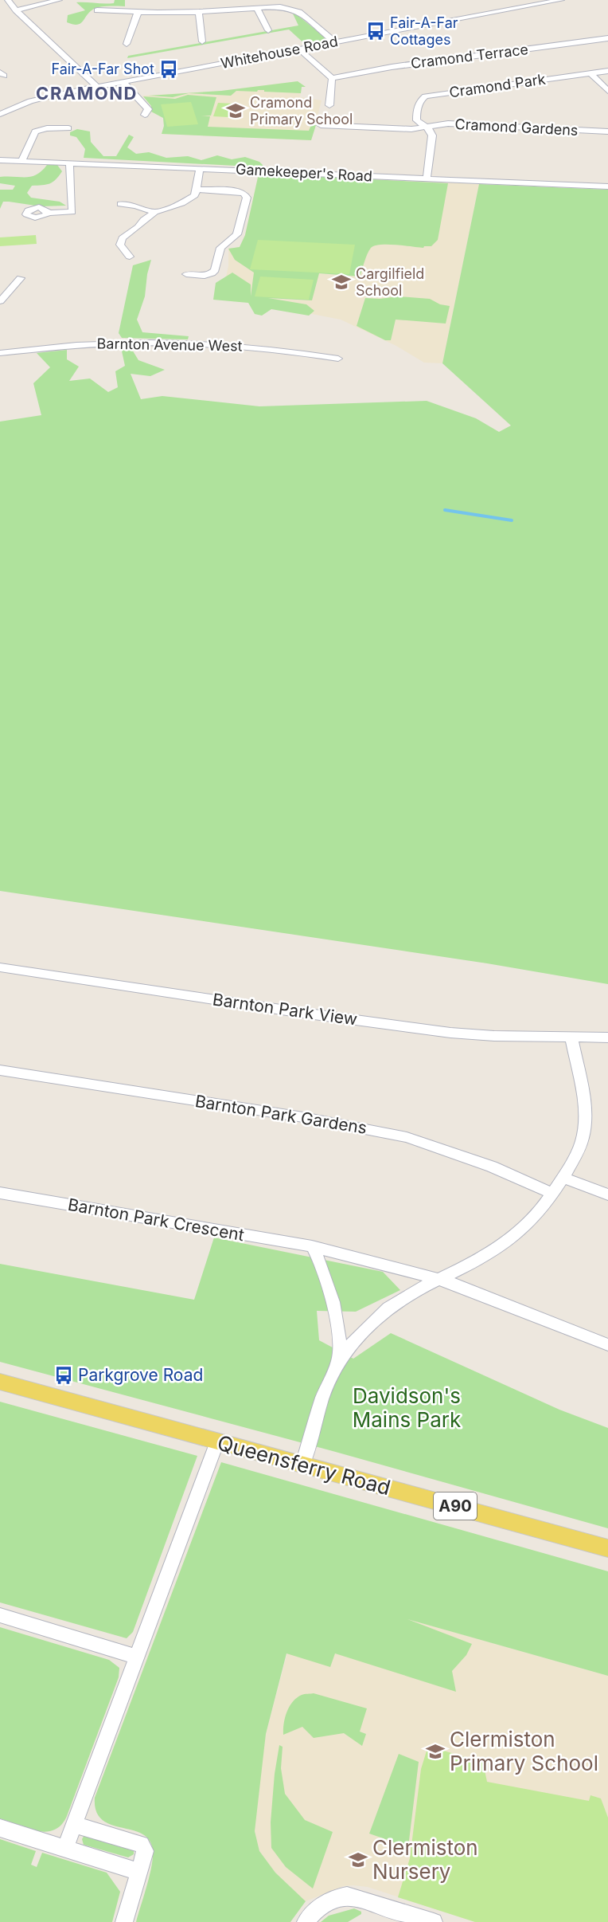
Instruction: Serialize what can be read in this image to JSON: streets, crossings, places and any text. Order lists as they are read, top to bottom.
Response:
{
  "streets": {
    "main road": ["Queensferry Road", "A90"],
    "street": [
      "Whitehouse Road",
      "Cramond Terrace",
      "Cramond Park",
      "Cramond Gardens",
      "Gamekeeper's Road",
      "Barnton Avenue West",
      "Barnton Park View",
      "Barnton Park Gardens",
      "Barnton Park Crescent"
    ]
  },
  "crossings": [
    ["Cramond Park", "Cramond Gardens"]
  ],
  "districts": ["CRAMOND"],
  "parks": ["Davidson's Mains Park"],
  "places": {
    "bus stop": ["Fair-A-Far Cottages", "Fair-A-Far Shot", "Parkgrove Road"],
    "school or university": [
      "Cramond Primary School",
      "Cargilfield School",
      "Clermiston Primary School",
      "Clermiston Nursery"
    ]
  }
}
